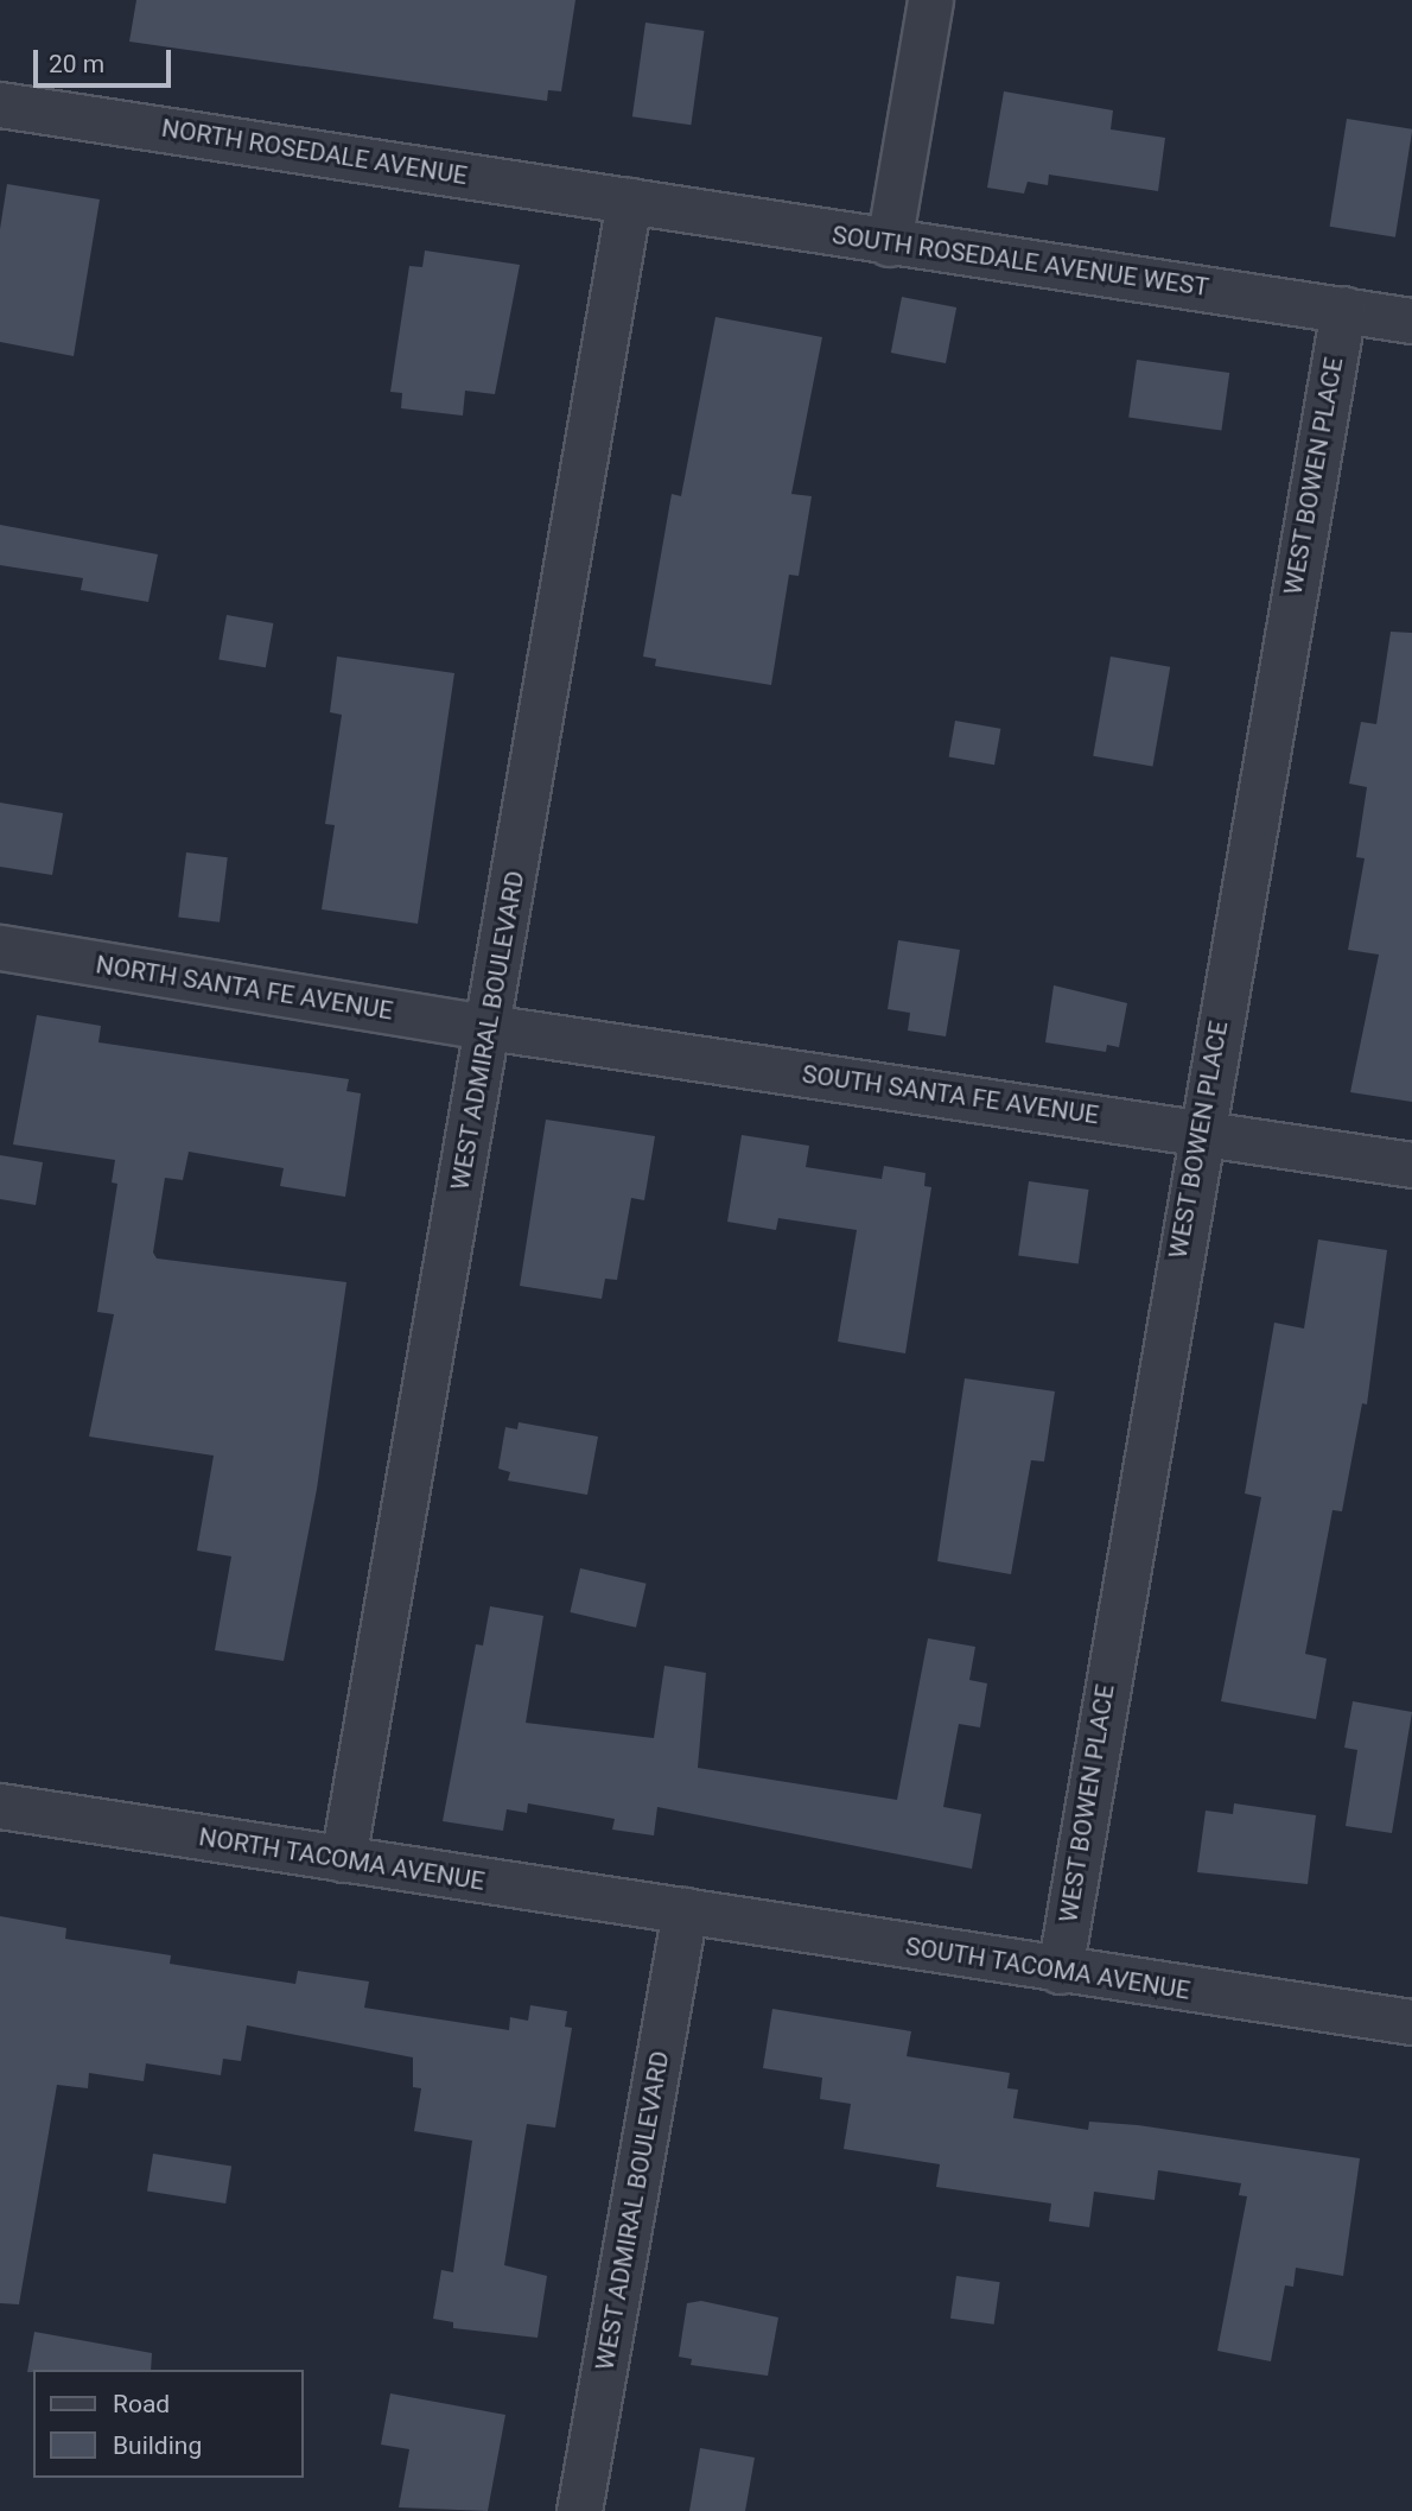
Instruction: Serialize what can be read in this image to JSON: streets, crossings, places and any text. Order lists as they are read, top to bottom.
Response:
{
  "streets": {
    "street": [
      "NORTH ROSEDALE AVENUE",
      "SOUTH ROSEDALE AVENUE WEST",
      "WEST BOWEN PLACE",
      "NORTH SANTA FE AVENUE",
      "WEST ADMIRAL BOULEVARD",
      "SOUTH SANTA FE AVENUE",
      "NORTH TACOMA AVENUE",
      "SOUTH TACOMA AVENUE"
    ]
  },
  "crossings": [
    ["NORTH ROSEDALE AVENUE", "SOUTH ROSEDALE AVENUE WEST"],
    ["NORTH ROSEDALE AVENUE", "WEST ADMIRAL BOULEVARD"],
    ["SOUTH ROSEDALE AVENUE WEST", "WEST BOWEN PLACE"],
    ["SOUTH ROSEDALE AVENUE WEST", "WEST ADMIRAL BOULEVARD"],
    ["WEST BOWEN PLACE", "SOUTH SANTA FE AVENUE"],
    ["WEST BOWEN PLACE", "SOUTH TACOMA AVENUE"],
    ["NORTH SANTA FE AVENUE", "WEST ADMIRAL BOULEVARD"],
    ["NORTH SANTA FE AVENUE", "SOUTH SANTA FE AVENUE"],
    ["WEST ADMIRAL BOULEVARD", "SOUTH SANTA FE AVENUE"],
    ["WEST ADMIRAL BOULEVARD", "NORTH TACOMA AVENUE"],
    ["WEST ADMIRAL BOULEVARD", "SOUTH TACOMA AVENUE"],
    ["NORTH TACOMA AVENUE", "SOUTH TACOMA AVENUE"]
  ],
  "legend": ["Road", "Building"],
  "scale_bar": "20 m"
}
